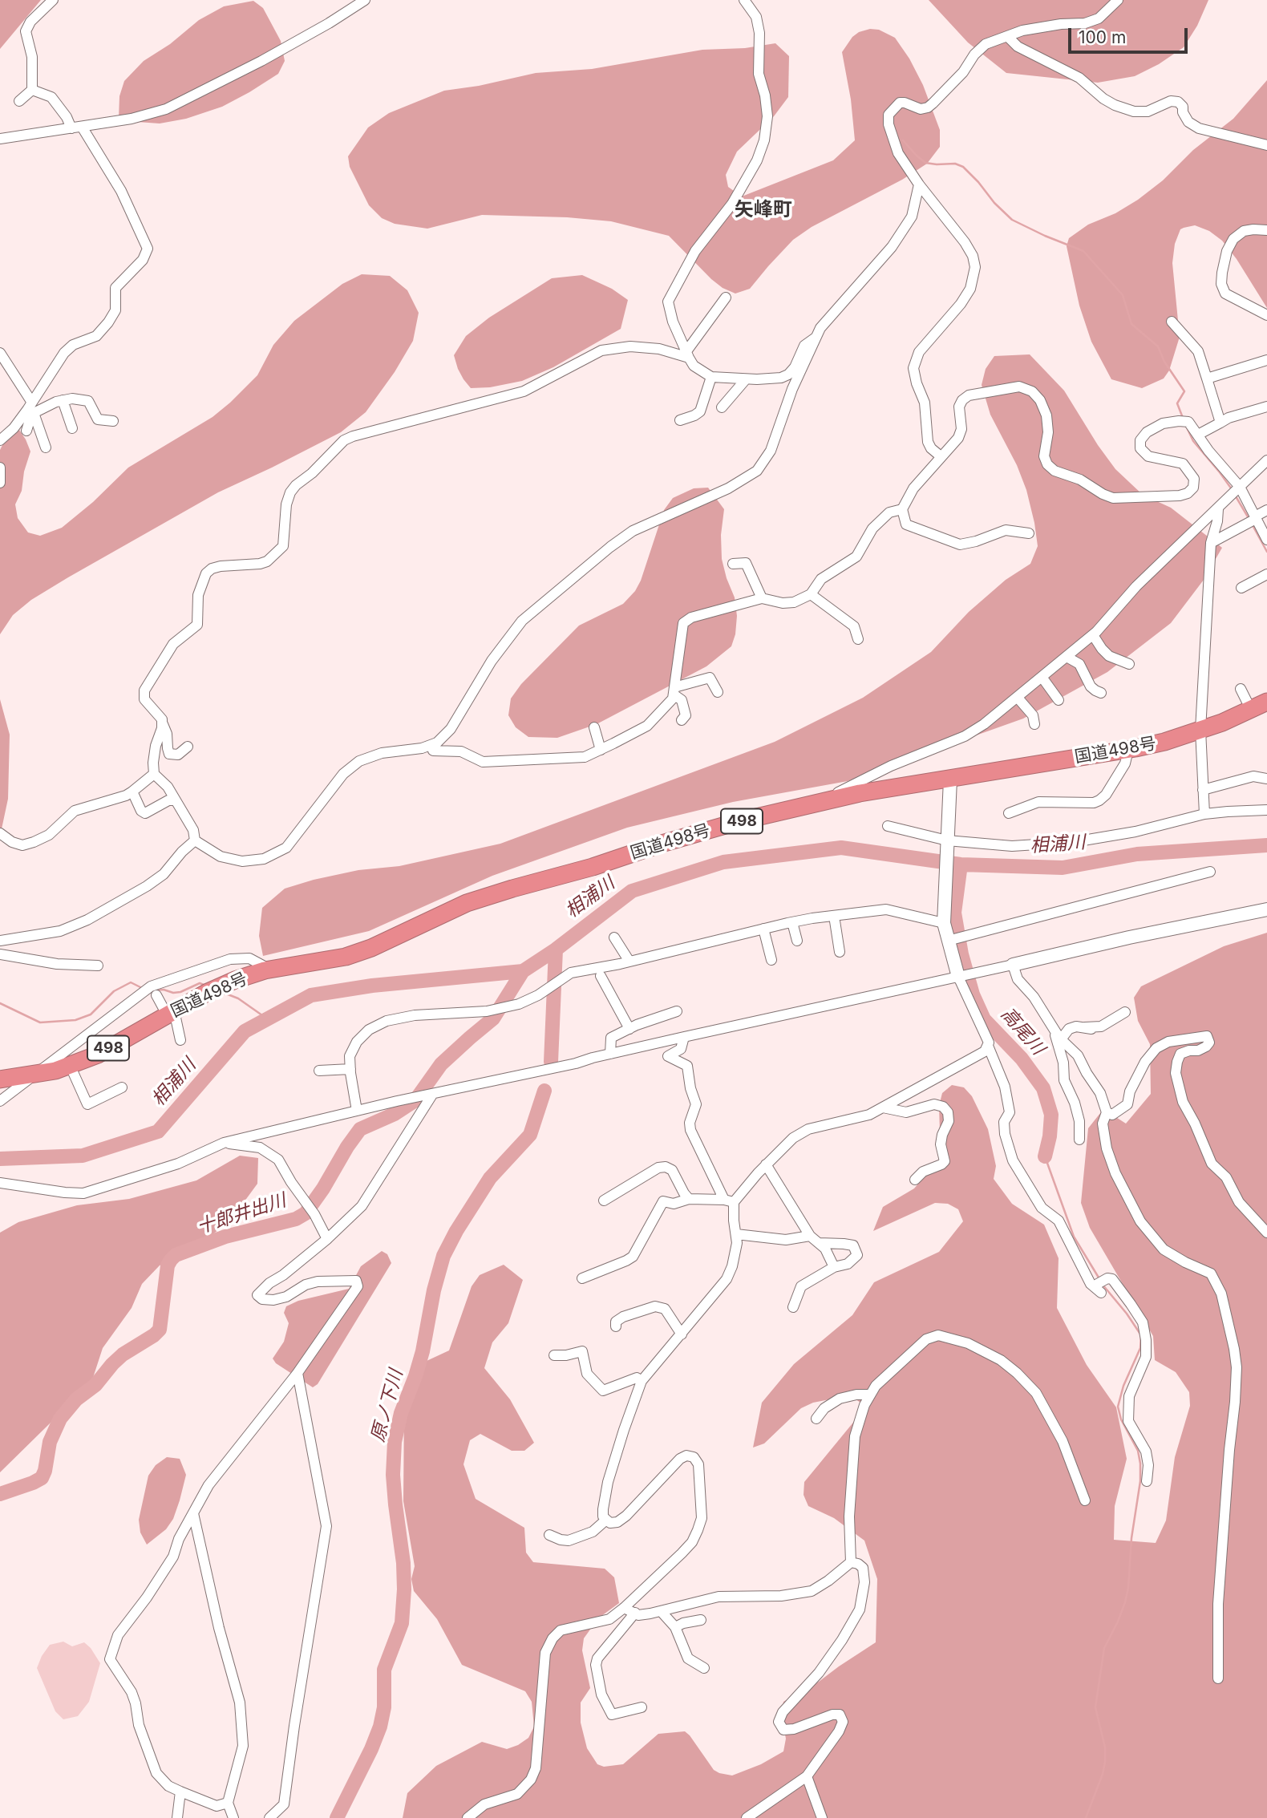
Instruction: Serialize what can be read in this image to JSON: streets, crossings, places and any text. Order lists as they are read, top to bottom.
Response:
{
  "streets": {
    "highway": ["国道498号", "498"]
  },
  "districts": ["矢峰町"],
  "water": [
    "相浦川",
    "高尾川",
    "十郎井出川",
    "原ノ下川"
  ],
  "scale_bar": "100 m"
}
